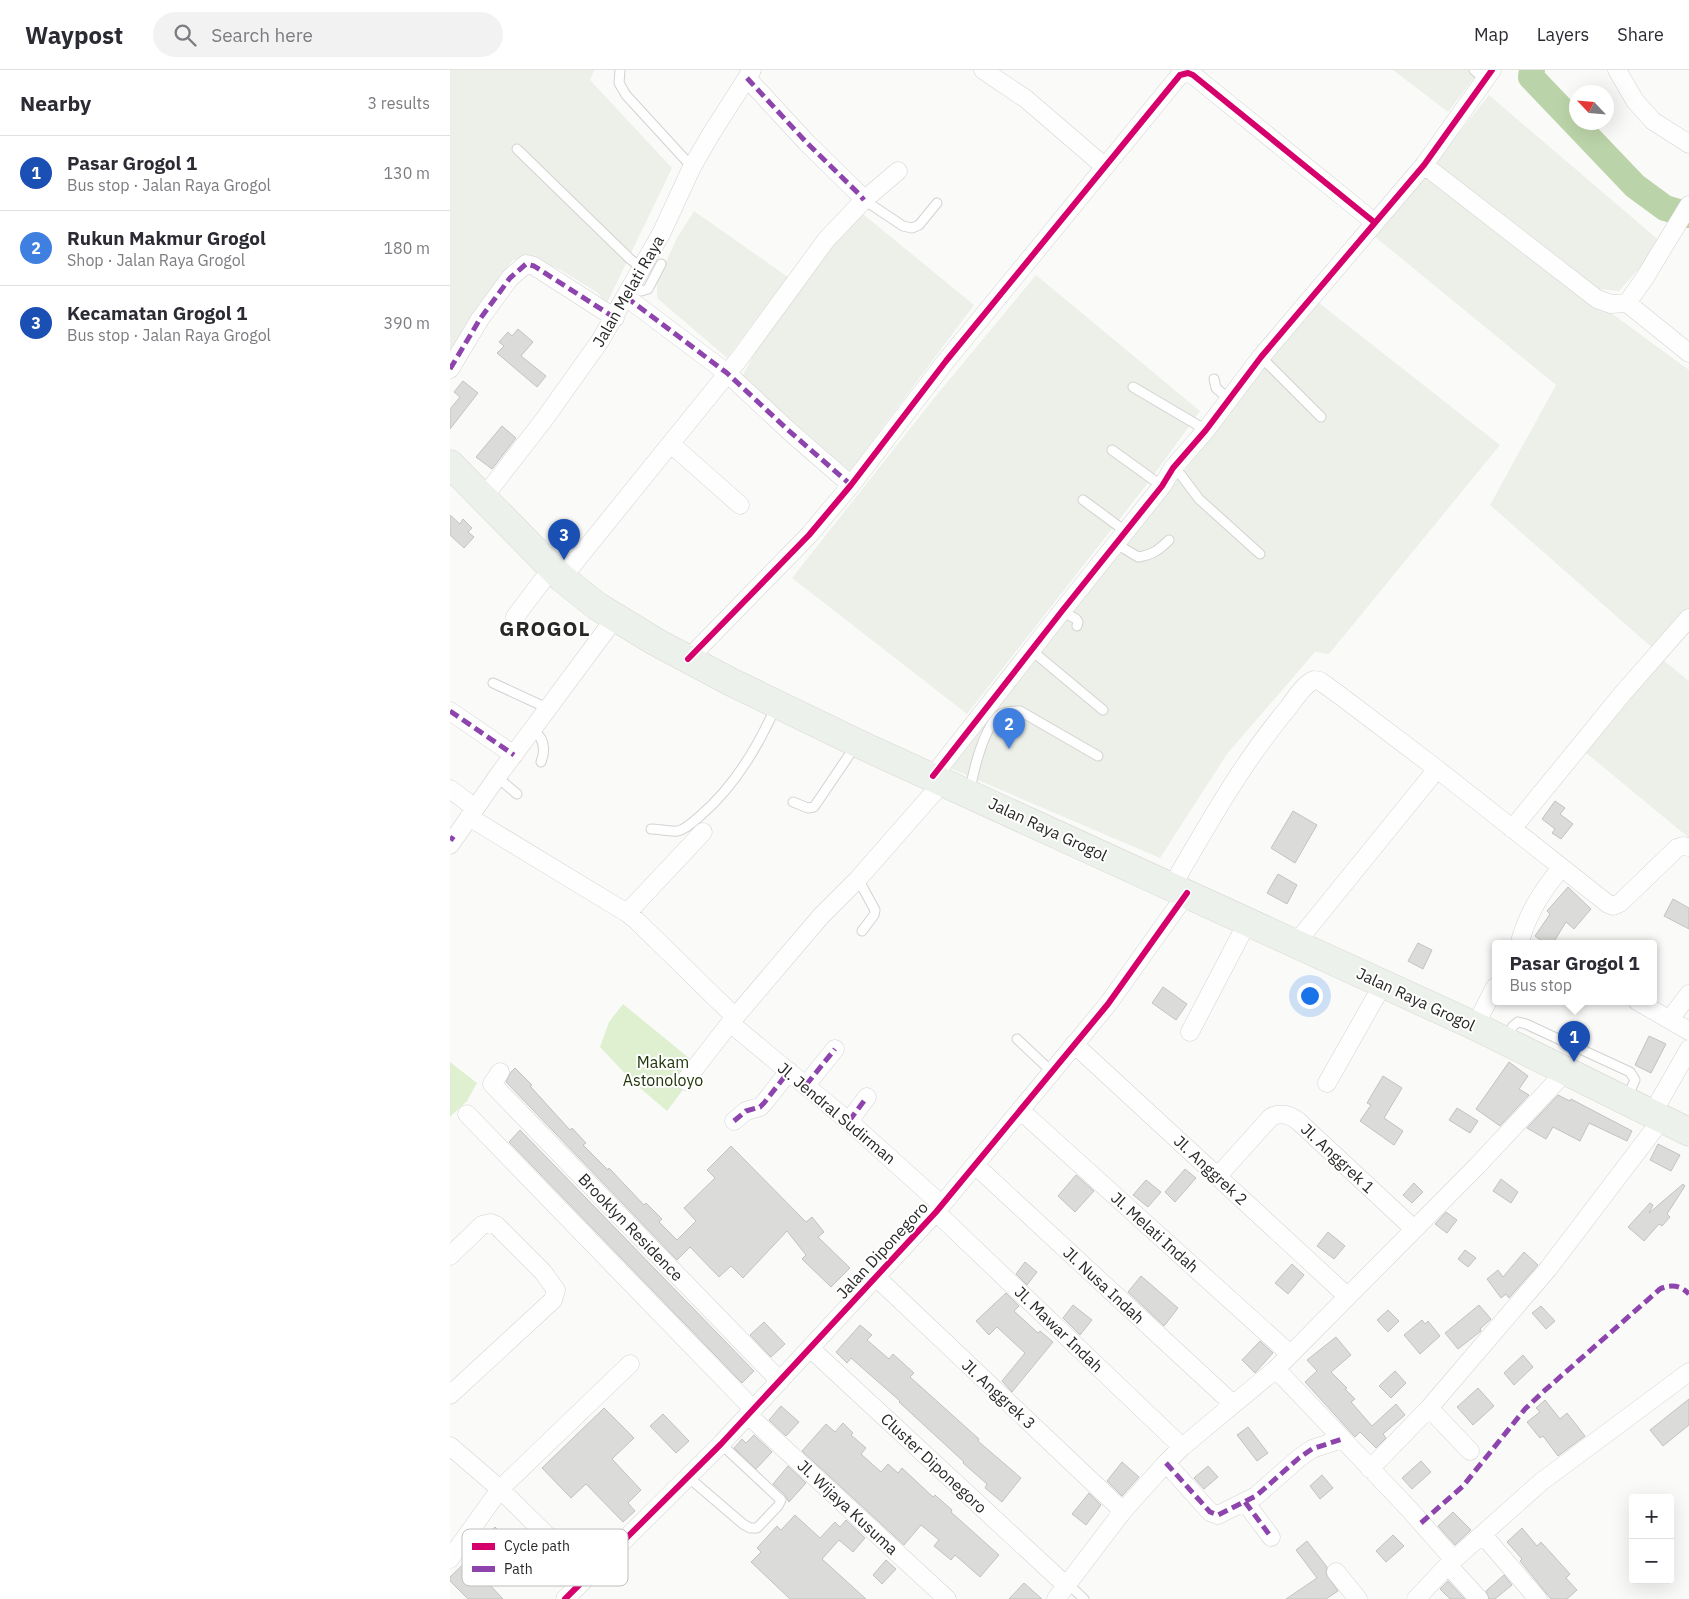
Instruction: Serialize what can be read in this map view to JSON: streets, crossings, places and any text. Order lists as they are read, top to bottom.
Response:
{
  "streets": {
    "main road": ["Jalan Raya Grogol"],
    "street": [
      "Jalan Melati Raya",
      "Jl. Jendral Sudirman",
      "Jl. Anggrek 1",
      "Jl. Anggrek 2",
      "Brooklyn Residence",
      "Jl. Melati Indah",
      "Jalan Diponegoro",
      "Jl. Nusa Indah",
      "Jl. Mawar Indah",
      "Jl. Anggrek 3",
      "Cluster Diponegoro",
      "Jl. Wijaya Kusuma"
    ]
  },
  "crossings": [
    ["Jalan Melati Raya", "Jalan Raya Grogol"],
    ["Jalan Raya Grogol", "Jalan Diponegoro"],
    ["Jl. Jendral Sudirman", "Jalan Diponegoro"],
    ["Jl. Jendral Sudirman", "Jl. Mawar Indah"],
    ["Jl. Anggrek 1", "Jl. Anggrek 2"],
    ["Jl. Anggrek 2", "Jalan Diponegoro"],
    ["Brooklyn Residence", "Jalan Diponegoro"],
    ["Jl. Melati Indah", "Jalan Diponegoro"],
    ["Jalan Diponegoro", "Jl. Nusa Indah"],
    ["Jalan Diponegoro", "Jl. Mawar Indah"],
    ["Jalan Diponegoro", "Jl. Anggrek 3"],
    ["Jalan Diponegoro", "Cluster Diponegoro"],
    ["Jalan Diponegoro", "Jl. Wijaya Kusuma"]
  ],
  "districts": ["GROGOL"],
  "parks": ["Makam Astonoloyo"],
  "legend": ["Cycle path", "Path"],
  "north": "top left",
  "page": {
    "header": "Waypost",
    "search": "Search here",
    "nav": ["Map", "Layers", "Share"],
    "heading": ["Nearby", "3 results"],
    "list": [
      {
        "mark": "1",
        "name": "Pasar Grogol 1",
        "note": "Bus stop · Jalan Raya Grogol",
        "value": "130 m"
      },
      {
        "mark": "2",
        "name": "Rukun Makmur Grogol",
        "note": "Shop · Jalan Raya Grogol",
        "value": "180 m"
      },
      {
        "mark": "3",
        "name": "Kecamatan Grogol 1",
        "note": "Bus stop · Jalan Raya Grogol",
        "value": "390 m"
      }
    ],
    "pins": ["3", "2", "1"],
    "popup": ["Pasar Grogol 1", "Bus stop"],
    "map_buttons": ["+", "−"]
  }
}
